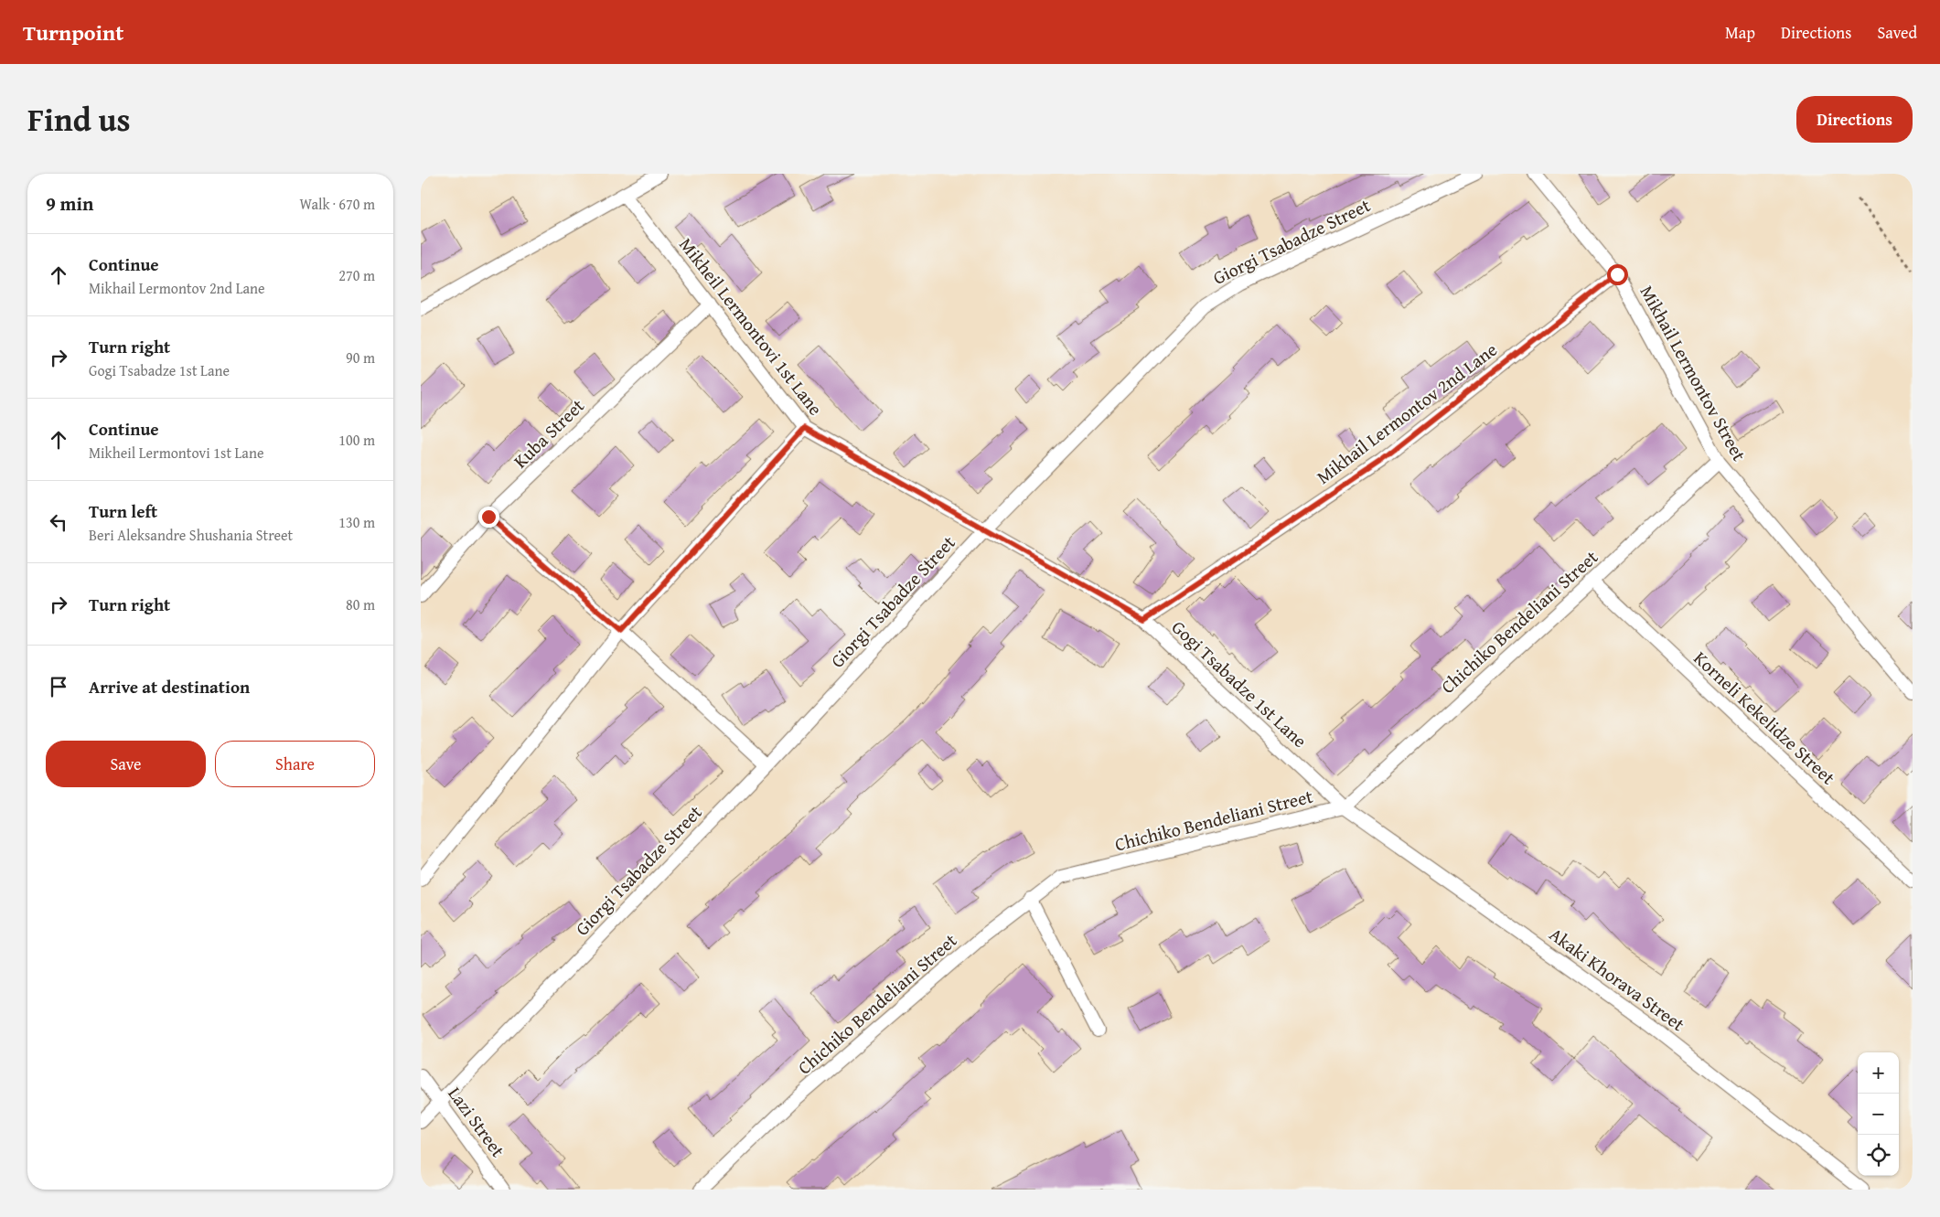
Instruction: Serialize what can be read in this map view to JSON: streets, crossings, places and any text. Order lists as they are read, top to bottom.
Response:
{
  "streets": {
    "street": [
      "Giorgi Tsabadze Street",
      "Mikheil Lermontovi 1st Lane",
      "Mikhail Lermontov Street",
      "Mikhail Lermontov 2nd Lane",
      "Kuba Street",
      "Chichiko Bendeliani Street",
      "Gogi Tsabadze 1st Lane",
      "Korneli Kekelidze Street",
      "Akaki Khorava Street",
      "Lazi Street"
    ]
  },
  "crossings": [
    ["Giorgi Tsabadze Street", "Mikheil Lermontovi 1st Lane"],
    ["Giorgi Tsabadze Street", "Gogi Tsabadze 1st Lane"],
    ["Giorgi Tsabadze Street", "Lazi Street"],
    ["Mikheil Lermontovi 1st Lane", "Kuba Street"],
    ["Mikheil Lermontovi 1st Lane", "Gogi Tsabadze 1st Lane"],
    ["Mikhail Lermontov Street", "Mikhail Lermontov 2nd Lane"],
    ["Mikhail Lermontov Street", "Chichiko Bendeliani Street"],
    ["Mikhail Lermontov 2nd Lane", "Gogi Tsabadze 1st Lane"],
    ["Chichiko Bendeliani Street", "Gogi Tsabadze 1st Lane"],
    ["Chichiko Bendeliani Street", "Korneli Kekelidze Street"],
    ["Chichiko Bendeliani Street", "Akaki Khorava Street"],
    ["Gogi Tsabadze 1st Lane", "Akaki Khorava Street"]
  ],
  "page": {
    "header": "Turnpoint",
    "nav": ["Map", "Directions", "Saved"],
    "title": "Find us",
    "buttons": [
      "Directions",
      ["Save", "Share"]
    ],
    "heading": ["9 min", "Walk · 670 m"],
    "list": [
      ["Continue", "Mikhail Lermontov 2nd Lane", "270 m"],
      ["Turn right", "Gogi Tsabadze 1st Lane", "90 m"],
      ["Continue", "Mikheil Lermontovi 1st Lane", "100 m"],
      ["Turn left", "Beri Aleksandre Shushania Street", "130 m"],
      ["Turn right", "80 m"],
      "Arrive at destination"
    ],
    "map_buttons": ["+", "−"]
  }
}
